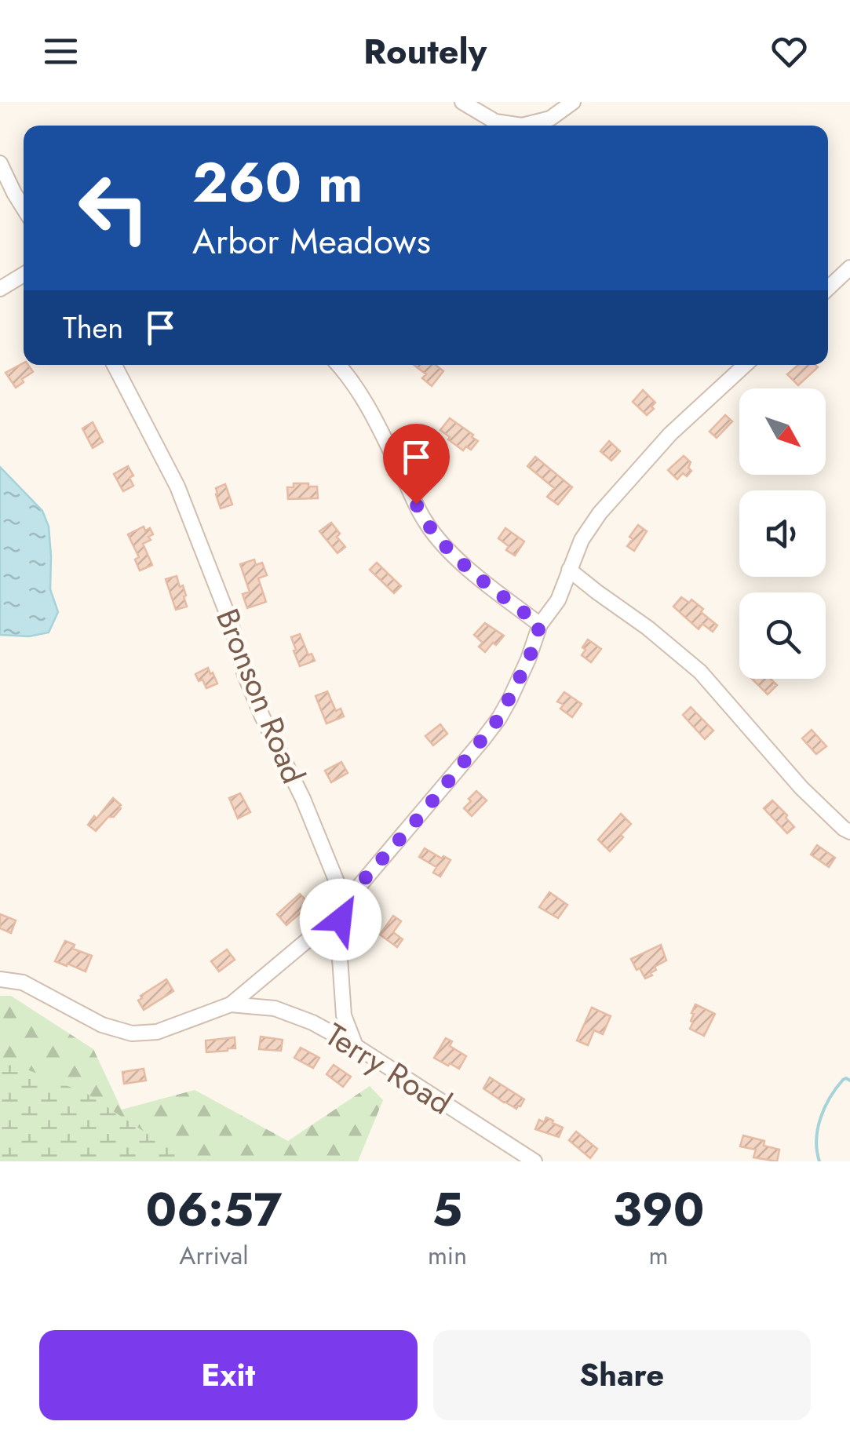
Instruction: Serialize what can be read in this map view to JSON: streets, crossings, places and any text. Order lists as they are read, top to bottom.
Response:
{
  "streets": {
    "street": ["Bronson Road", "Terry Road"]
  },
  "crossings": [
    ["Bronson Road", "Terry Road"]
  ],
  "north": "bottom right",
  "page": {
    "header": "Routely",
    "turn": ["260 m", "Arbor Meadows"],
    "then": "Then",
    "eta": [
      "06:57",
      "Arrival",
      "5",
      "min",
      "390",
      "m"
    ],
    "buttons": ["Exit", "Share"]
  }
}
